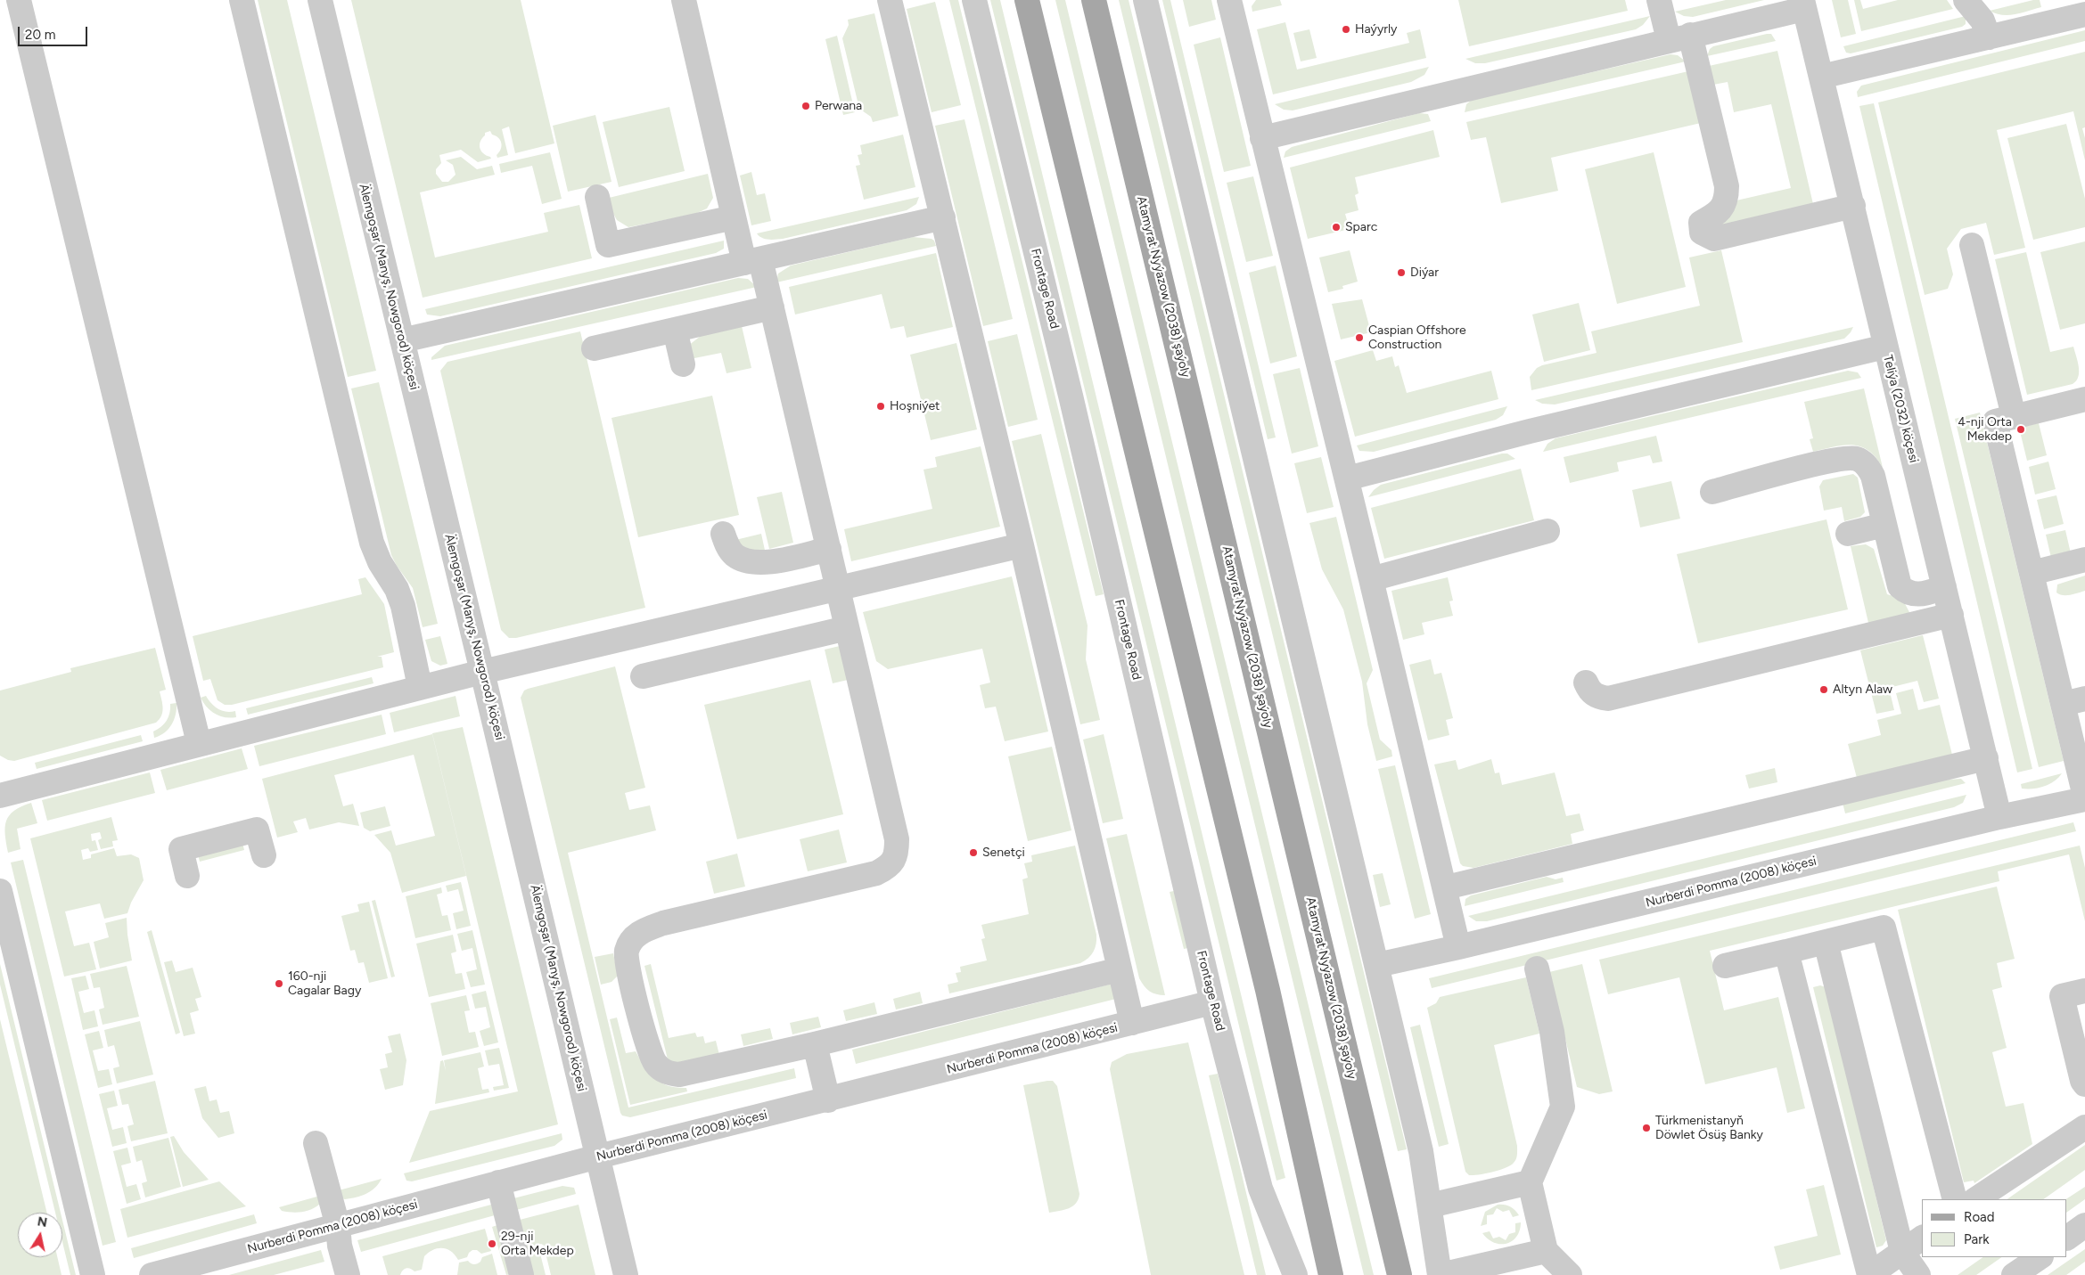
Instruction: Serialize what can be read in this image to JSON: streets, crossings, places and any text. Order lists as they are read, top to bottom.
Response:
{
  "streets": {
    "main road": ["Atamyrat Nyýazow (2038) şaýoly"],
    "street": [
      "Älemgoşar (Manyş, Nowgorod) köçesi",
      "Frontage Road",
      "Teliýa (2032) köçesi",
      "Nurberdi Pomma (2008) köçesi"
    ]
  },
  "crossings": [
    ["Älemgoşar (Manyş, Nowgorod) köçesi", "Nurberdi Pomma (2008) köçesi"],
    ["Frontage Road", "Nurberdi Pomma (2008) köçesi"],
    ["Teliýa (2032) köçesi", "Nurberdi Pomma (2008) köçesi"]
  ],
  "places": [
    "Haýyrly",
    "Perwana",
    "Sparc",
    "Diýar",
    "Caspian Offshore Construction",
    "Hoşniýet",
    "4-nji Orta Mekdep",
    "Altyn Alaw",
    "Senetçi",
    "160-nji Cagalar Bagy",
    "Türkmenistanyň Döwlet Ösüş Banky",
    "29-nji Orta Mekdep"
  ],
  "legend": ["Road", "Park"],
  "scale_bar": "20 m",
  "north": "top"
}
